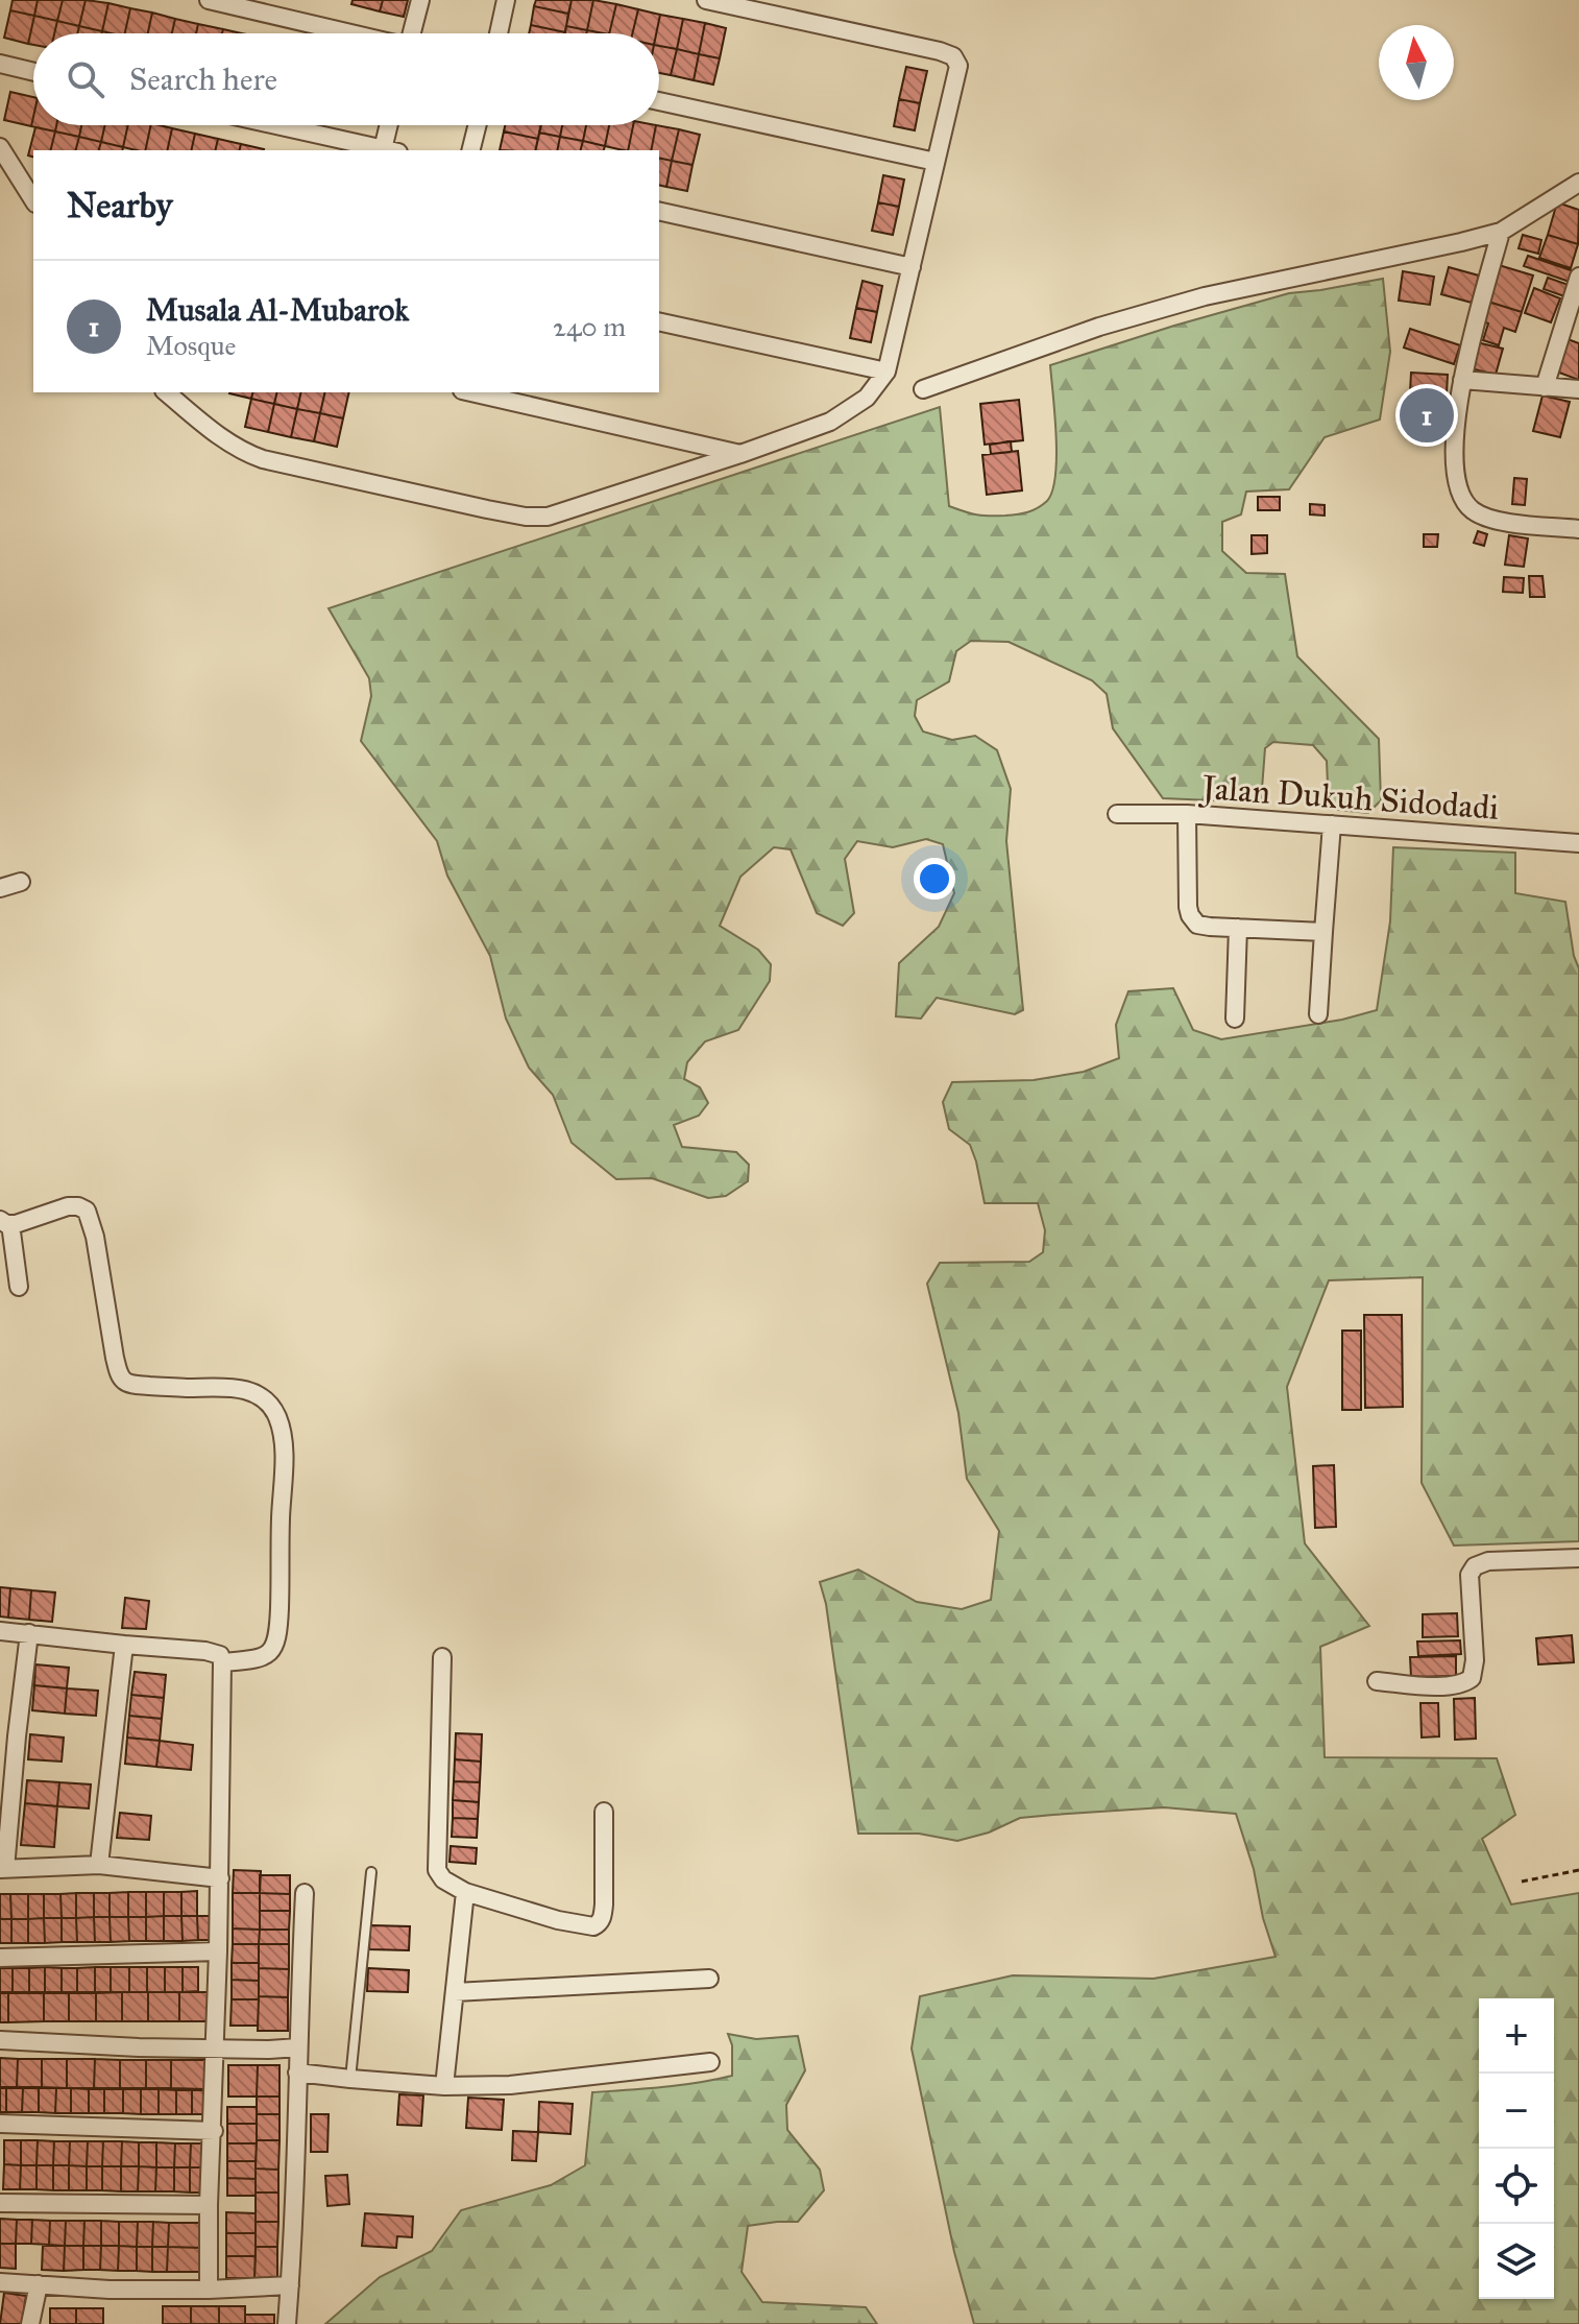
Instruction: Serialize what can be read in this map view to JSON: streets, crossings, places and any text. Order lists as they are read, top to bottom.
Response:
{
  "streets": {
    "street": ["Jalan Dukuh Sidodadi"]
  },
  "north": "top",
  "page": {
    "search": "Search here",
    "heading": "Nearby",
    "list": [
      {
        "mark": "1",
        "name": "Musala Al-Mubarok",
        "note": "Mosque",
        "value": "240 m"
      }
    ],
    "pins": "1",
    "map_buttons": ["+", "−"]
  }
}
